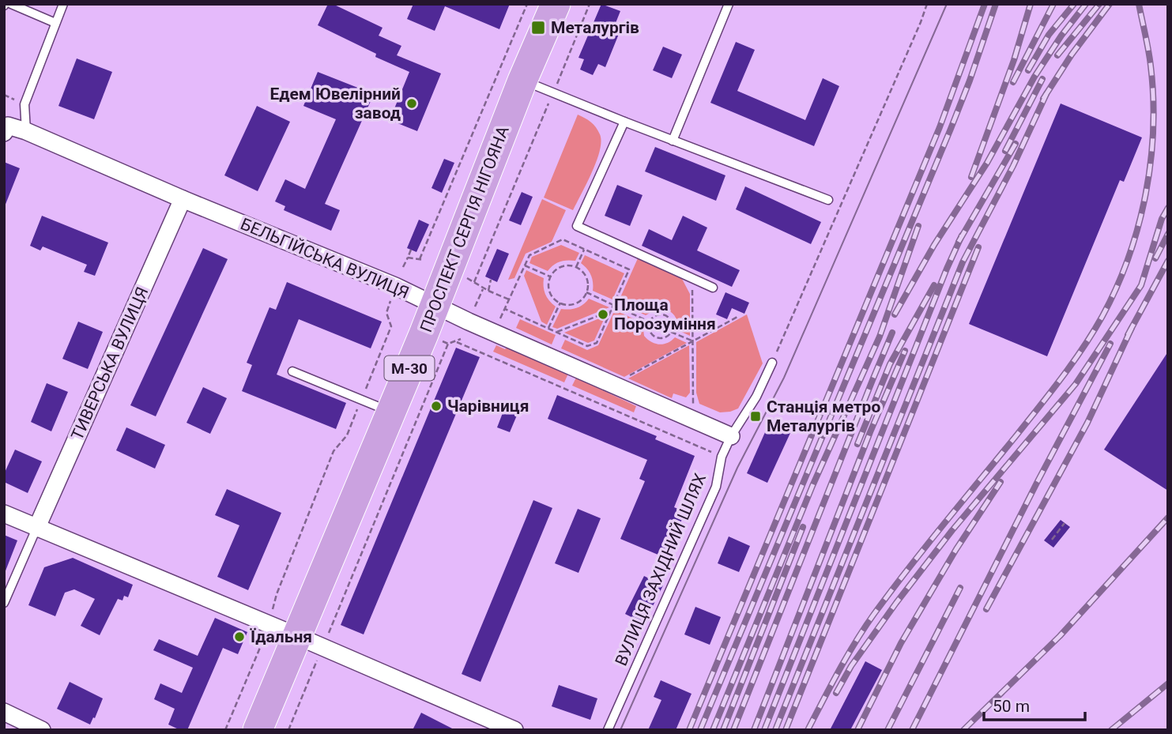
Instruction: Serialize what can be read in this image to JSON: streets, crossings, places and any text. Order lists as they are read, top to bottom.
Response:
{
  "streets": {
    "highway": ["ПРОСПЕКТ СЕРГІЯ НІГОЯНА", "М-30"],
    "street": ["БЕЛЬГІЙСЬКА ВУЛИЦЯ", "ТИВЕРСЬКА ВУЛИЦЯ"],
    "lane": ["ВУЛИЦЯ ЗАХІДНИЙ ШЛЯХ"]
  },
  "crossings": [
    ["ПРОСПЕКТ СЕРГІЯ НІГОЯНА", "БЕЛЬГІЙСЬКА ВУЛИЦЯ"],
    ["БЕЛЬГІЙСЬКА ВУЛИЦЯ", "ТИВЕРСЬКА ВУЛИЦЯ"],
    ["БЕЛЬГІЙСЬКА ВУЛИЦЯ", "ВУЛИЦЯ ЗАХІДНИЙ ШЛЯХ"]
  ],
  "places": {
    "transit": ["Металургів", "Станція метро Металургів"],
    "other": [
      "Едем Ювелірний завод",
      "Площа Порозуміння",
      "Чарівниця",
      "Їдальня"
    ]
  },
  "scale_bar": "50 m"
}
